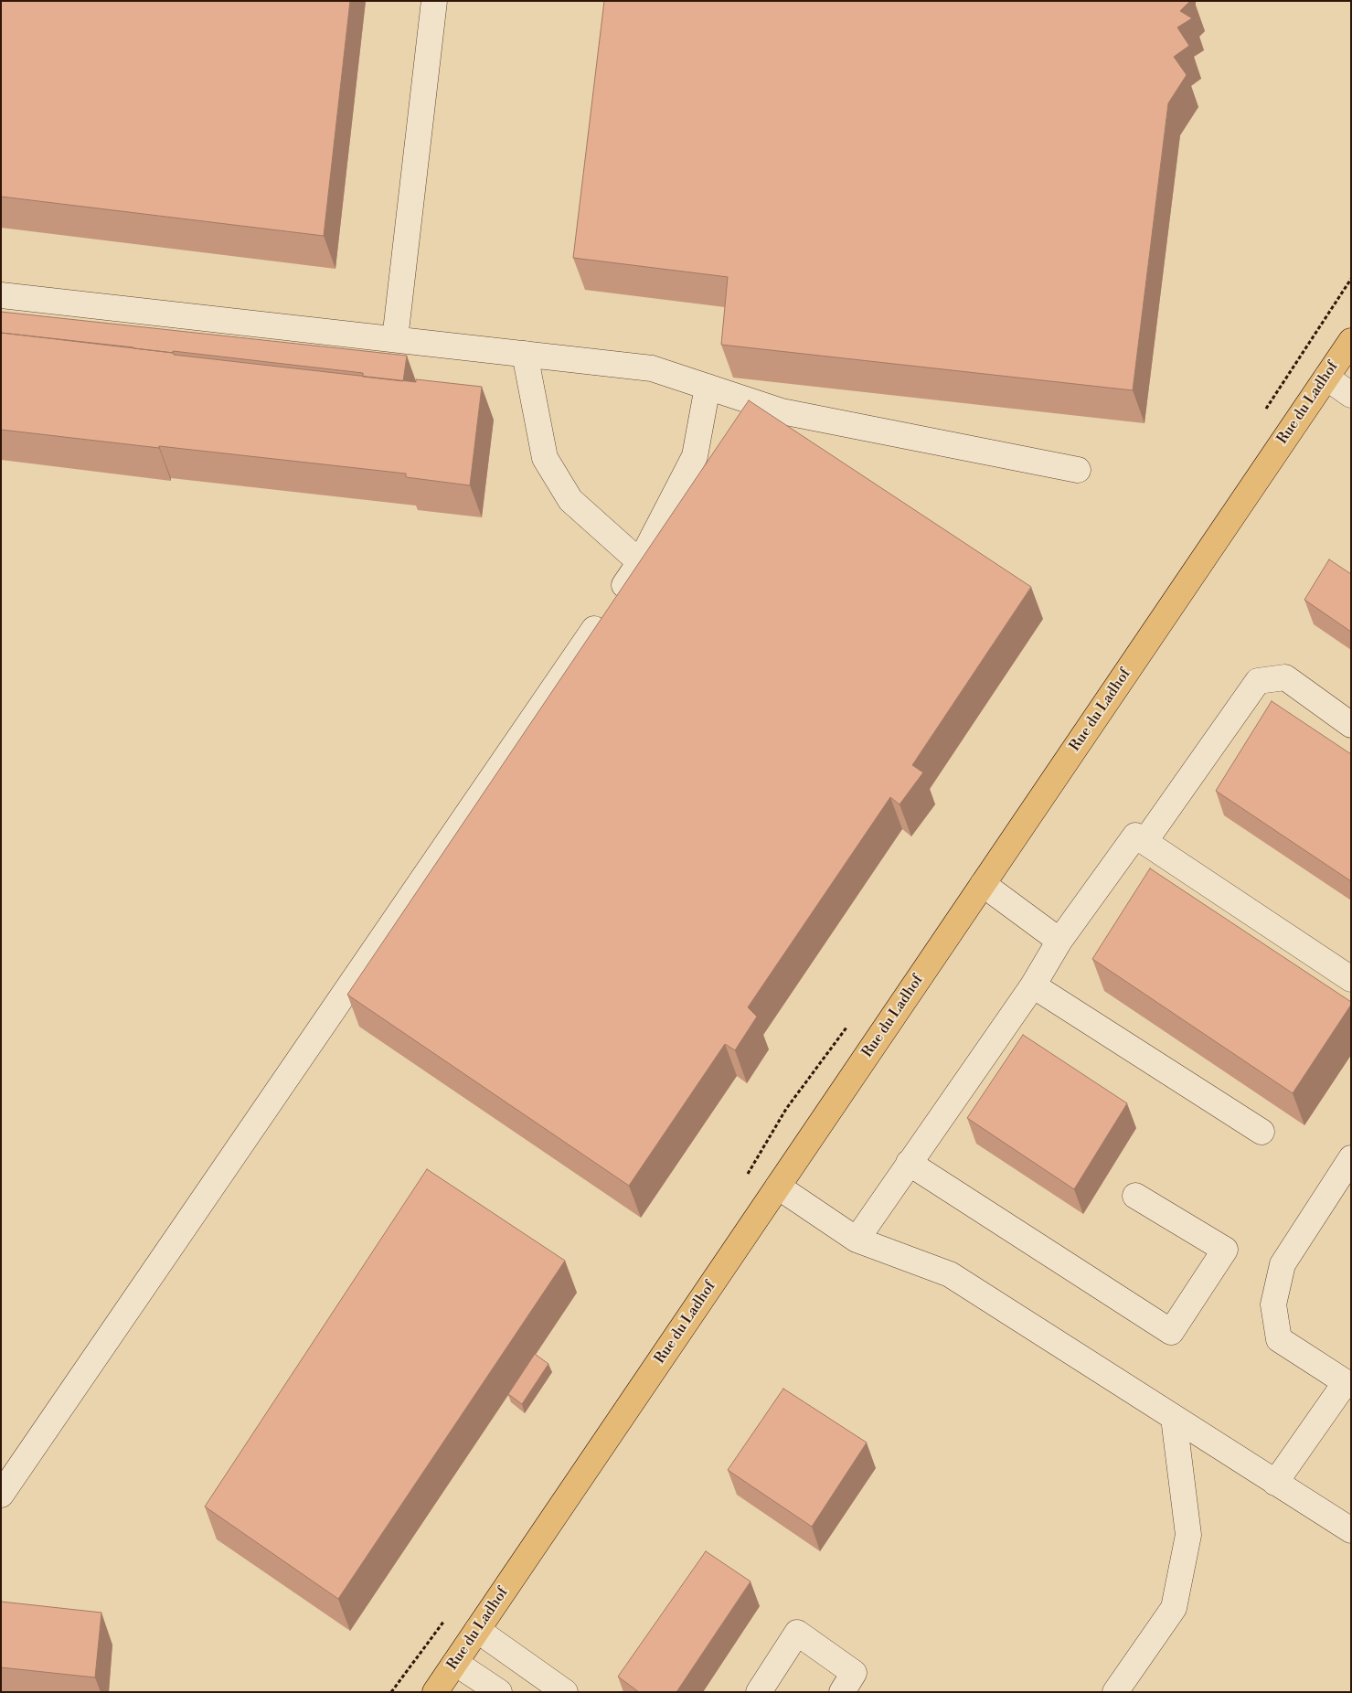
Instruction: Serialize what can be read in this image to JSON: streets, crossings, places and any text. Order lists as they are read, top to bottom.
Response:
{
  "streets": {
    "main road": ["Rue du Ladhof"]
  }
}
